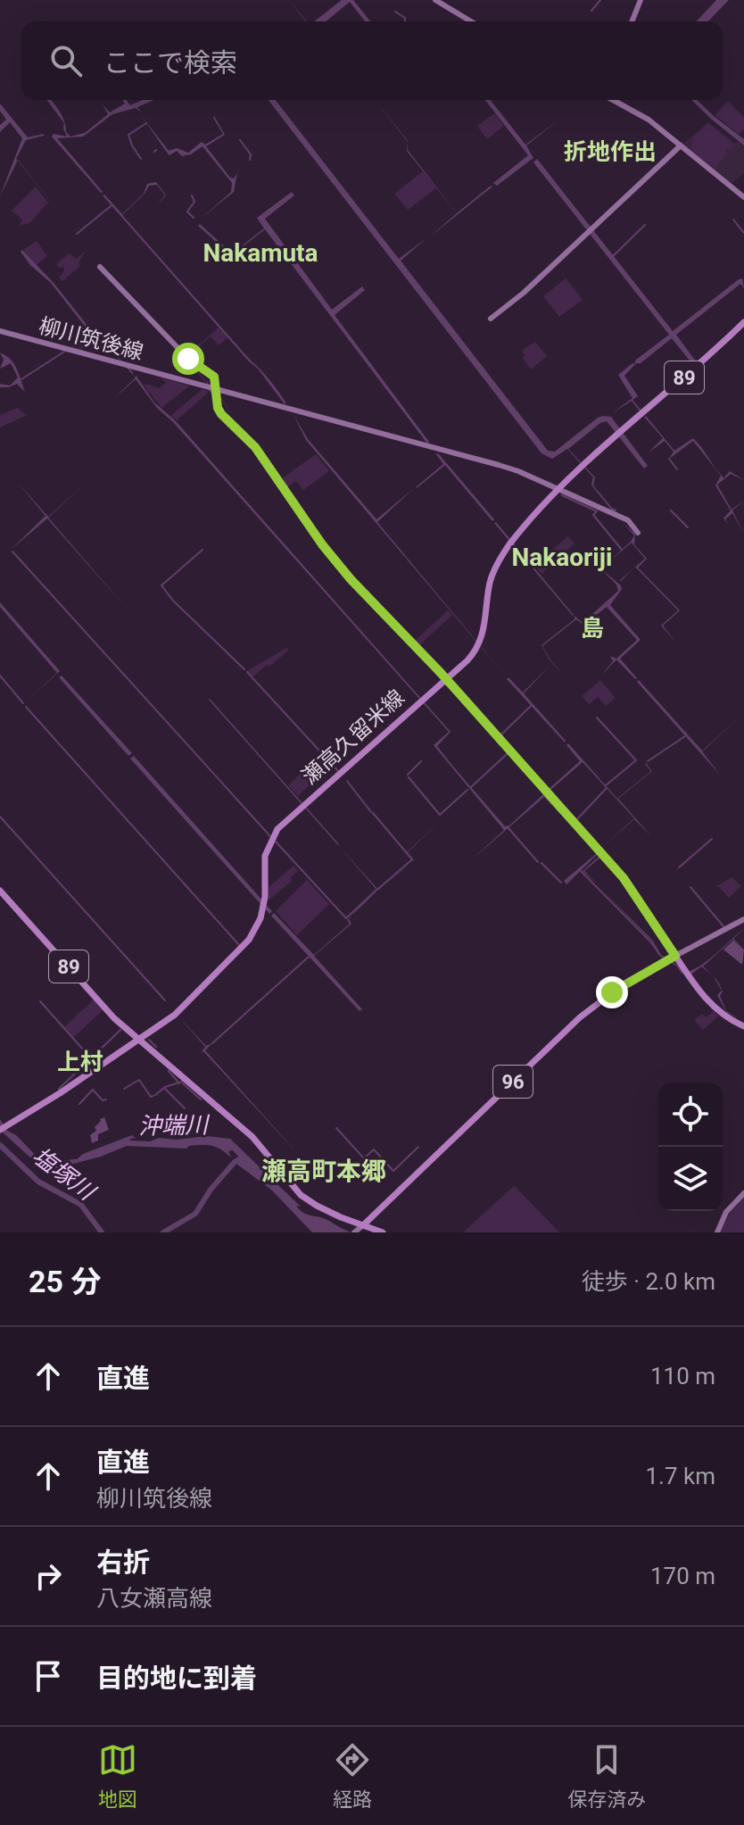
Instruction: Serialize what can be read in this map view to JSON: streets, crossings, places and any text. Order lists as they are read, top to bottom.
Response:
{
  "streets": {
    "main road": [
      "柳川筑後線",
      "89",
      "瀬高久留米線",
      "96"
    ]
  },
  "crossings": [
    ["柳川筑後線", "瀬高久留米線"],
    ["89", "瀬高久留米線"],
    ["89", "96"]
  ],
  "districts": [
    "折地作出",
    "Nakamuta",
    "Nakaoriji",
    "島",
    "上村",
    "瀬高町本郷"
  ],
  "water": ["沖端川", "塩塚川"],
  "page": {
    "search": "ここで検索",
    "heading": ["25 分", "徒歩 · 2.0 km"],
    "list": [
      ["直進", "110 m"],
      ["直進", "柳川筑後線", "1.7 km"],
      ["右折", "八女瀬高線", "170 m"],
      "目的地に到着"
    ],
    "nav": ["地図", "経路", "保存済み"]
  }
}
